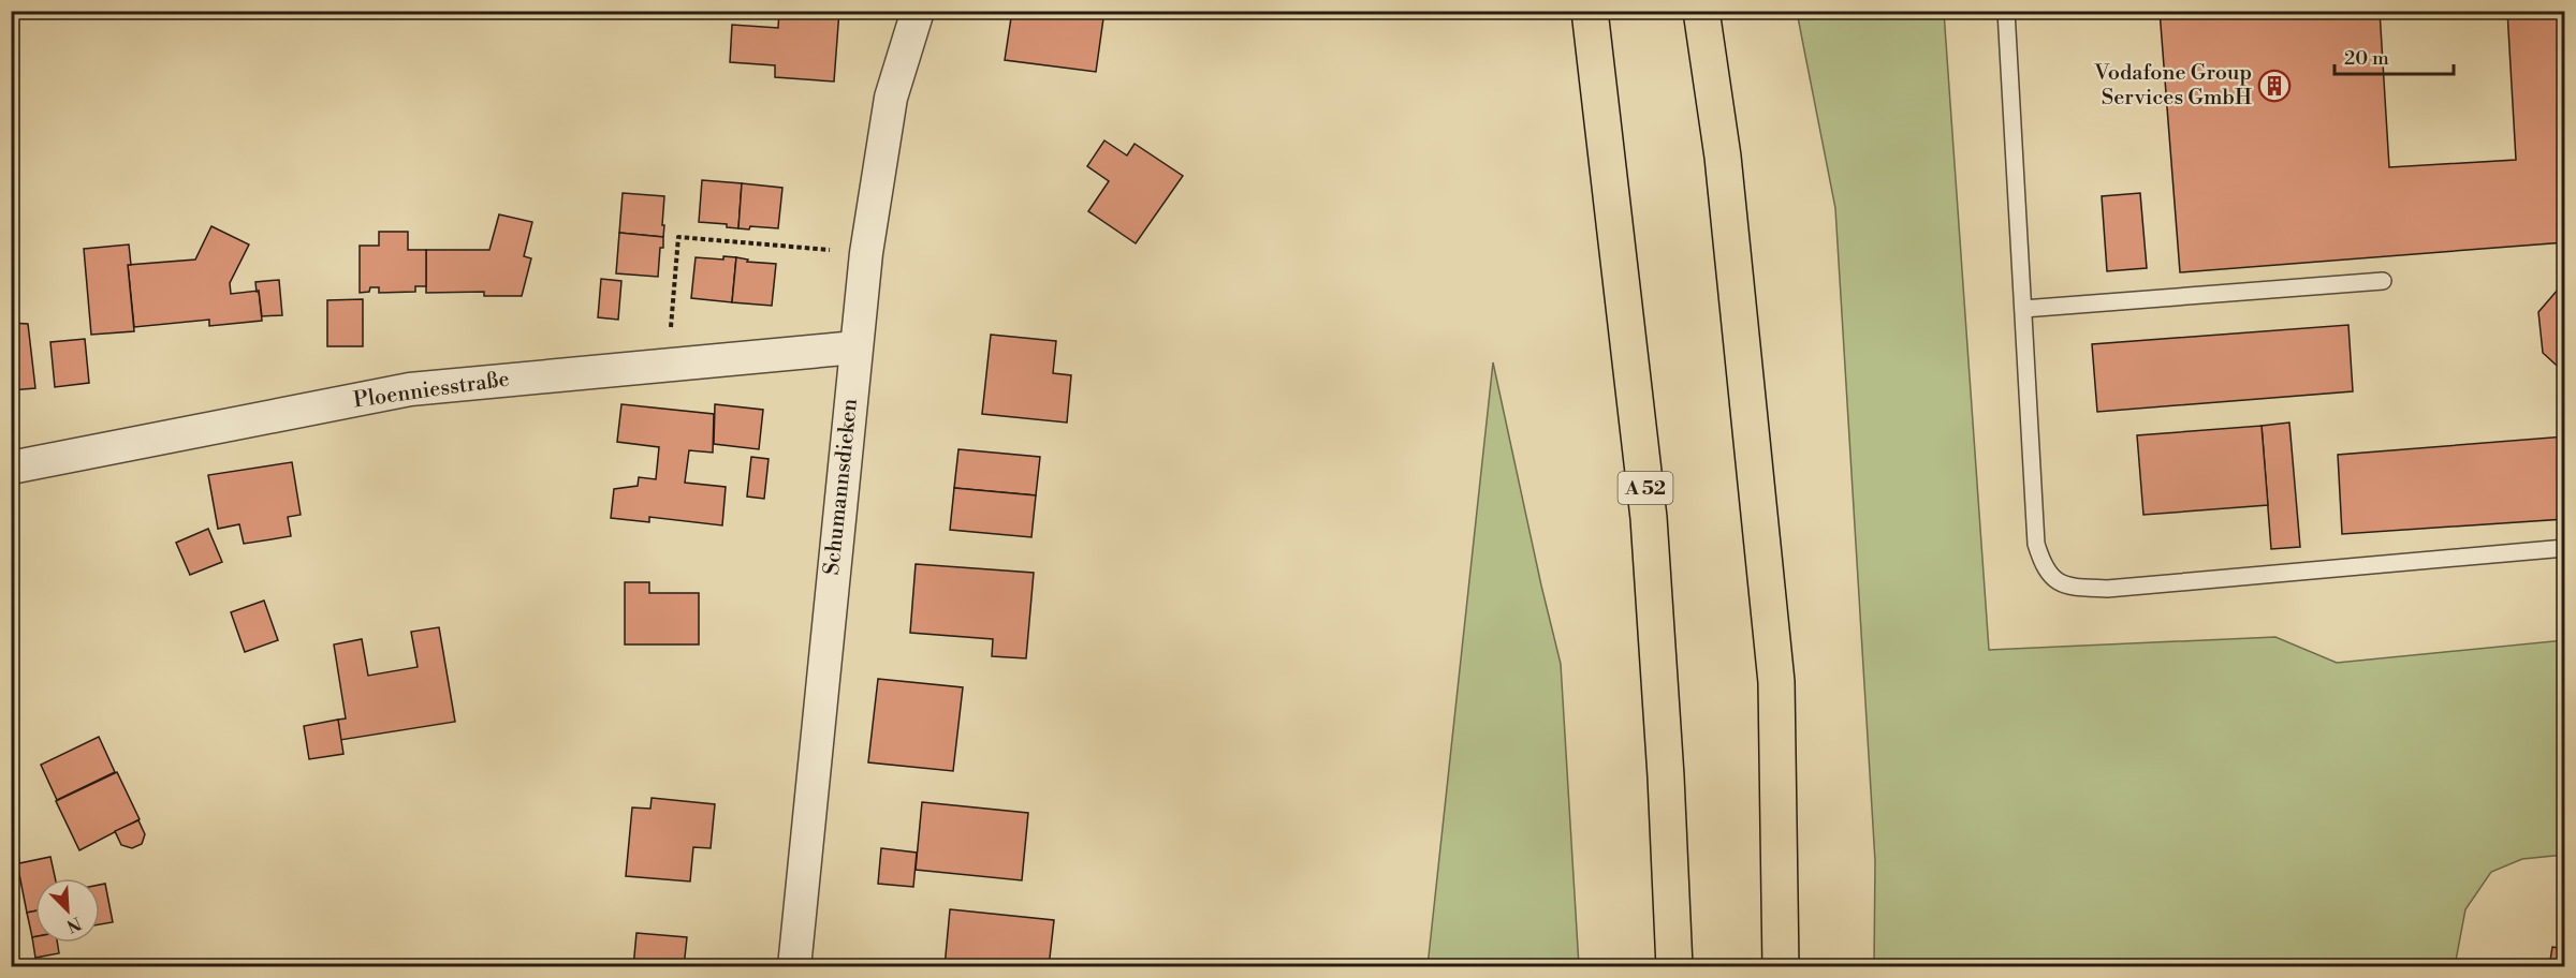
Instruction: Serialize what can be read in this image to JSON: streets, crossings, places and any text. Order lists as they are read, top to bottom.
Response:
{
  "streets": {
    "highway": ["A 52"],
    "street": ["Ploenniesstraße", "Schumannsdieken"]
  },
  "crossings": [
    ["Ploenniesstraße", "Schumannsdieken"]
  ],
  "places": {
    "building": ["Vodafone Group Services GmbH"]
  },
  "scale_bar": "20 m",
  "north": "bottom right"
}
